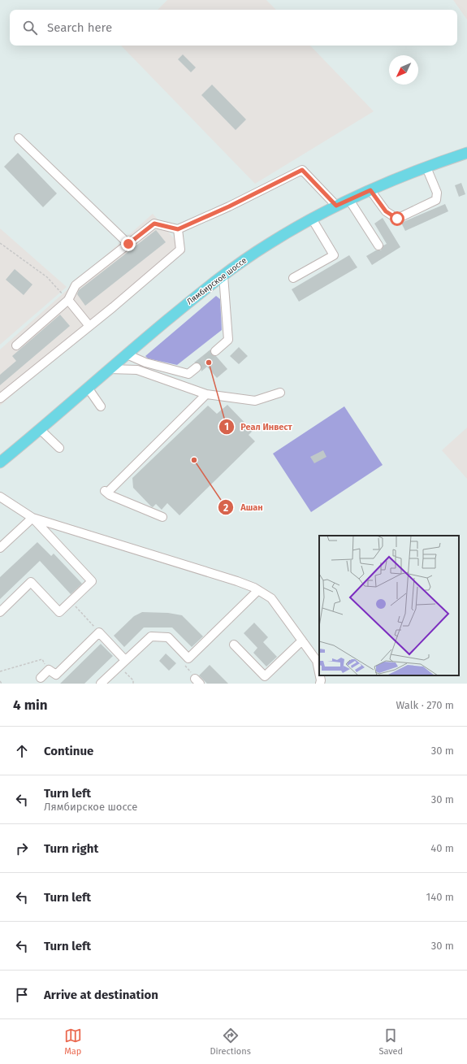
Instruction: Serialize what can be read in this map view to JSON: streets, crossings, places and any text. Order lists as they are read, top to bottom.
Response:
{
  "streets": {
    "main road": ["Лямбирское шоссе"]
  },
  "places": ["Реал Инвест", "Ашан"],
  "north": "bottom left",
  "page": {
    "search": "Search here",
    "heading": ["4 min", "Walk · 270 m"],
    "list": [
      ["Continue", "30 m"],
      ["Turn left", "Лямбирское шоссе", "30 m"],
      ["Turn right", "40 m"],
      ["Turn left", "140 m"],
      ["Turn left", "30 m"],
      "Arrive at destination"
    ],
    "nav": ["Map", "Directions", "Saved"]
  }
}
